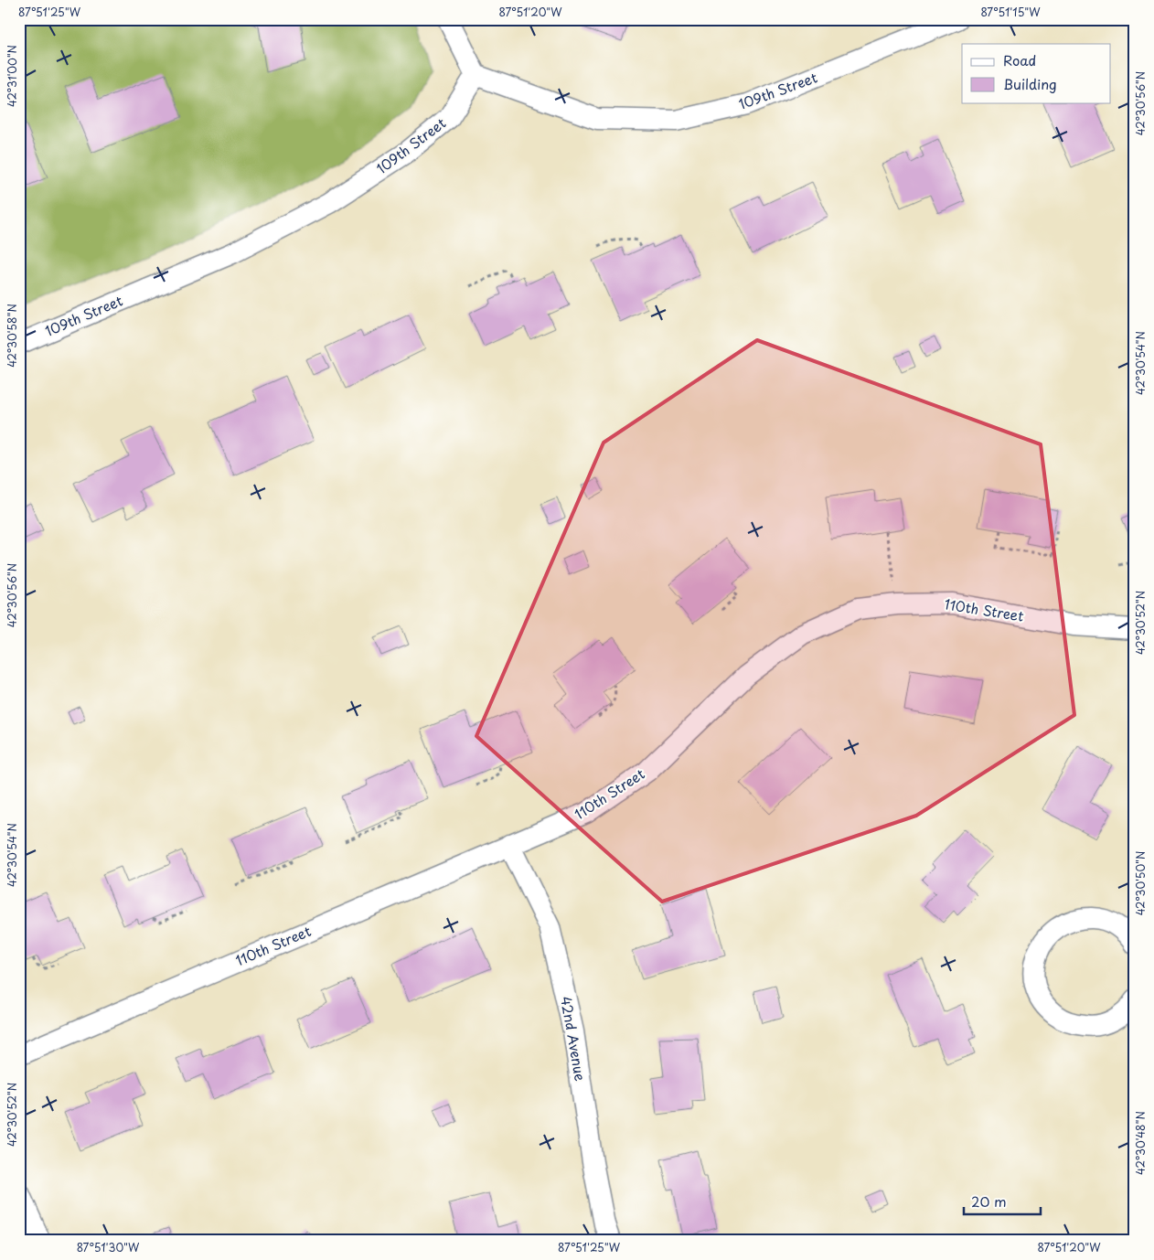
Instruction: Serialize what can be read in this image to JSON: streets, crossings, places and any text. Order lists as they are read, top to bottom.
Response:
{
  "streets": {
    "street": ["109th Street", "110th Street", "42nd Avenue"]
  },
  "crossings": [
    ["110th Street", "42nd Avenue"]
  ],
  "legend": ["Road", "Building"],
  "scale_bar": "20 m",
  "coordinates": [
    "87°51'25\"W",
    "87°51'20\"W",
    "87°51'15\"W",
    "42°31'00\"N",
    "42°30'56\"N",
    "42°30'58\"N",
    "42°30'54\"N",
    "42°30'52\"N",
    "42°30'50\"N",
    "42°30'48\"N",
    "87°51'30\"W"
  ]
}
